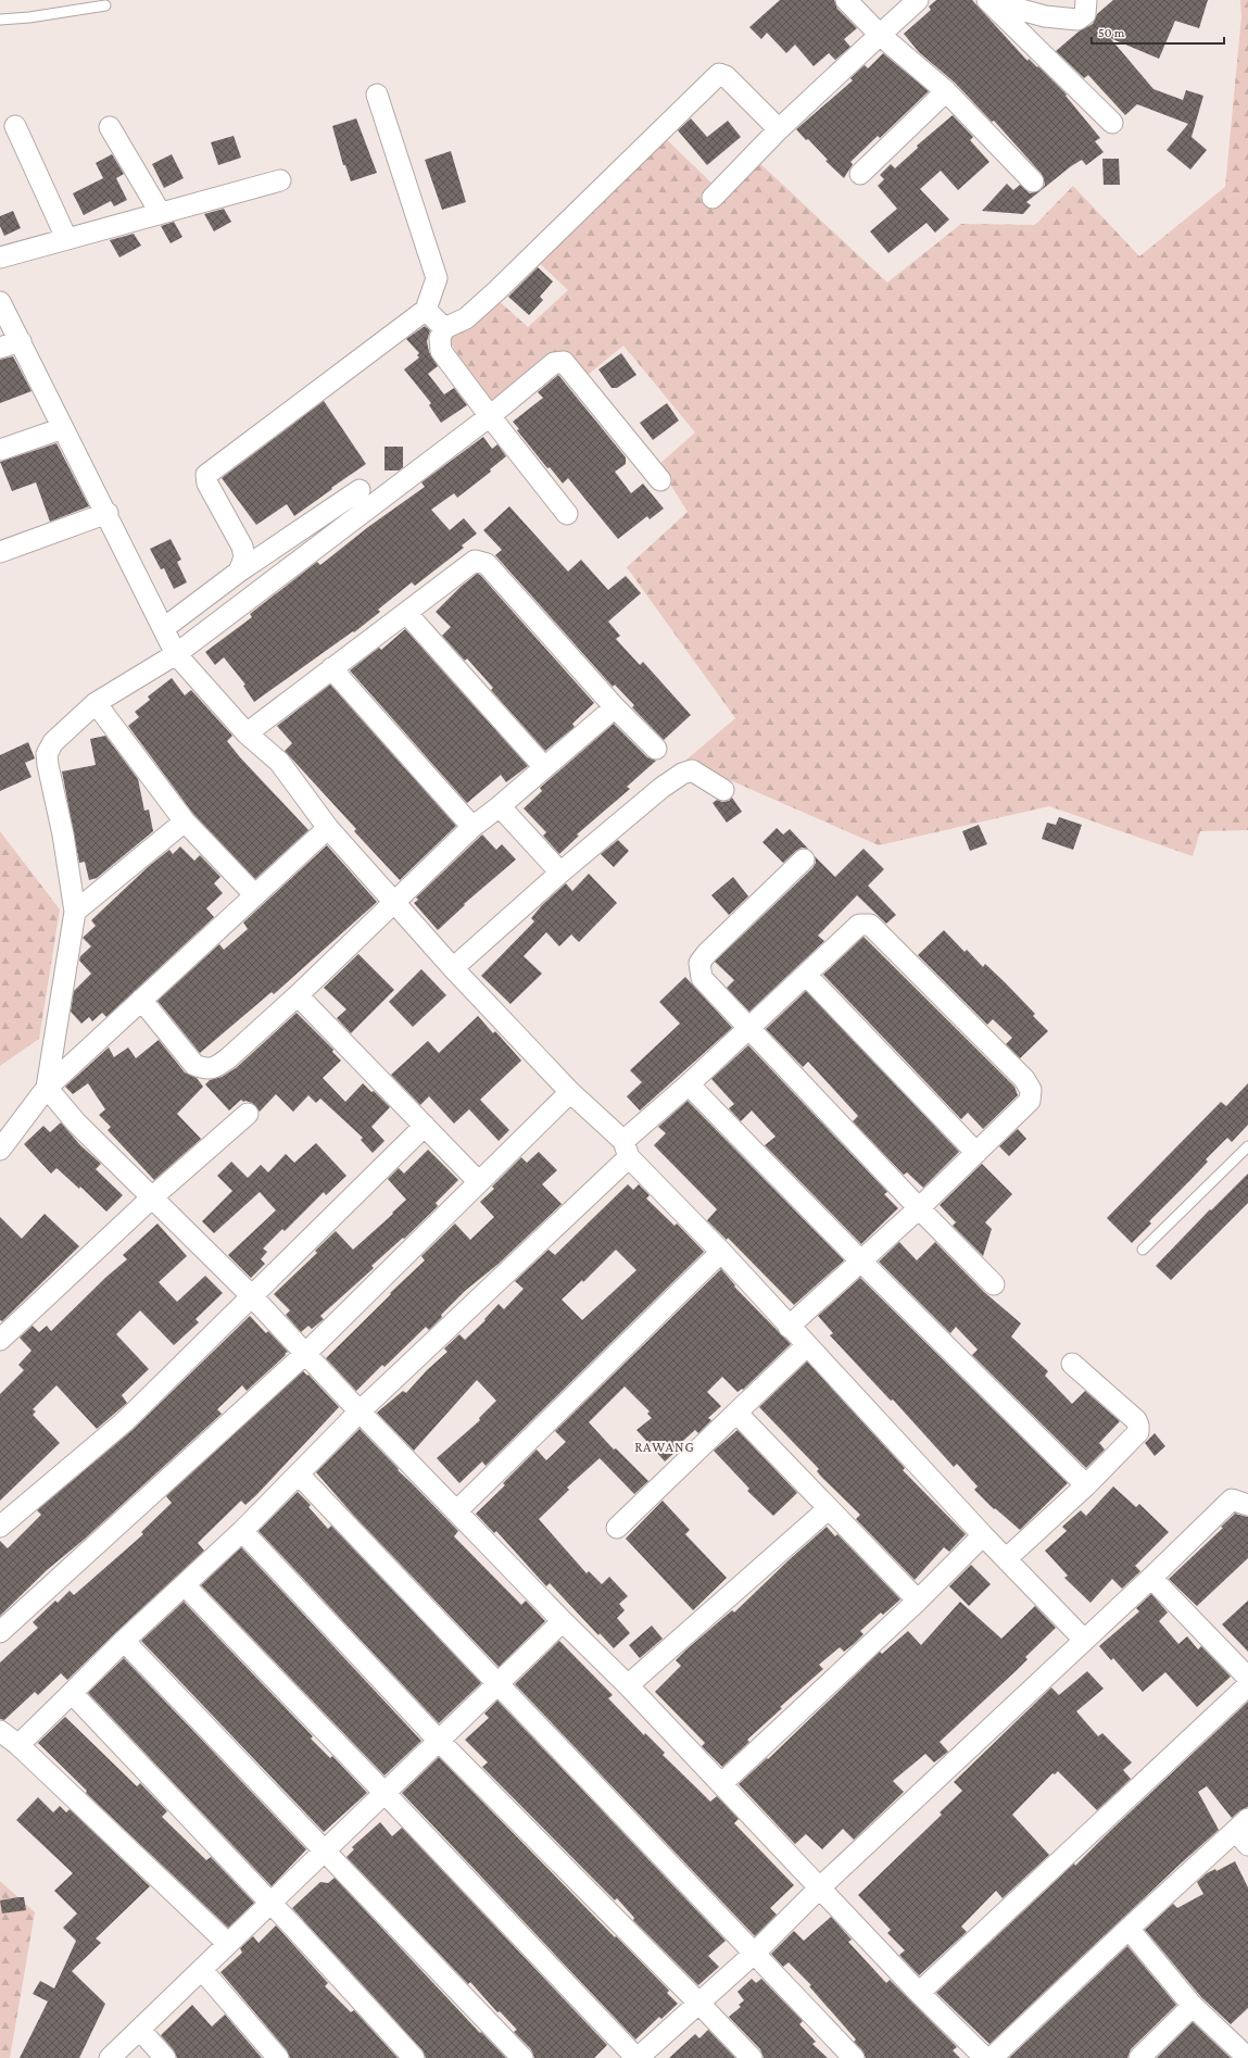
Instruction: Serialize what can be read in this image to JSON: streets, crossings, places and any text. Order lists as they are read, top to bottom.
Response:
{
  "districts": ["RAWANG"],
  "scale_bar": "50 m"
}
